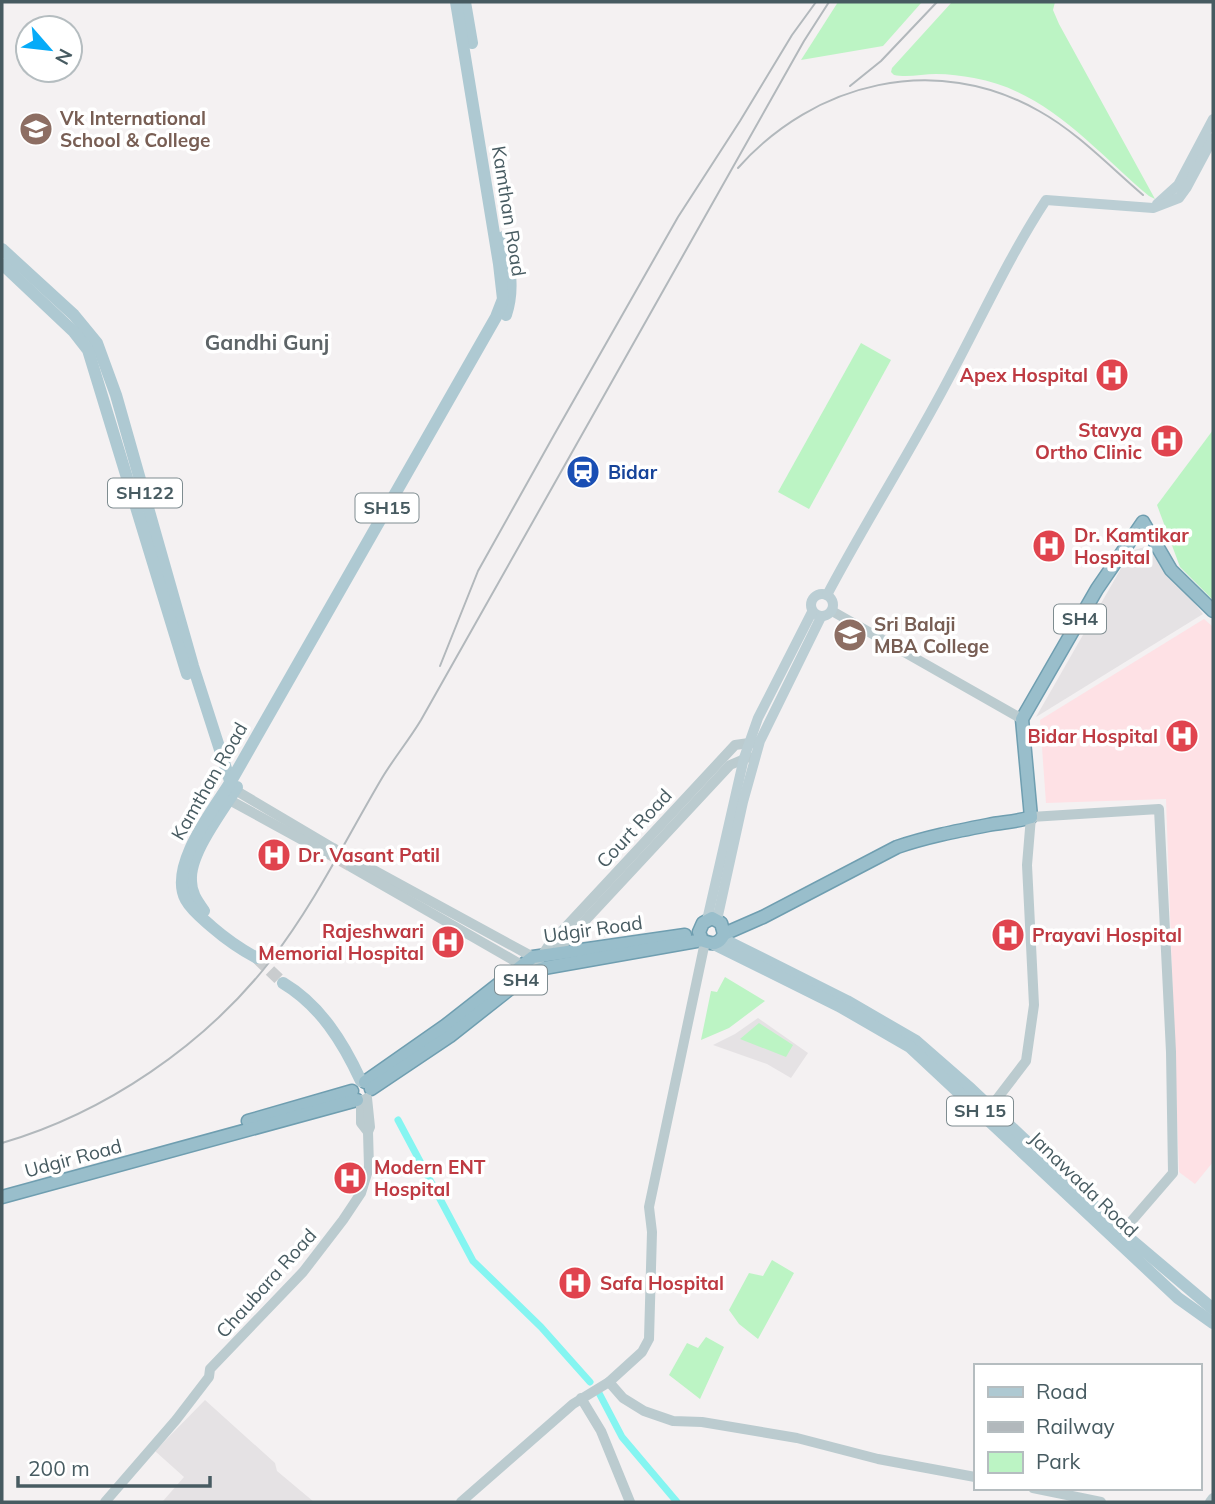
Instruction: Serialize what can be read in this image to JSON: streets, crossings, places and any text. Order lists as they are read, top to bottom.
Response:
{
  "streets": {
    "highway": ["SH4", "Udgir Road"],
    "main road": [
      "Kamthan Road",
      "SH122",
      "SH15",
      "SH 15",
      "Janawada Road"
    ],
    "street": ["Court Road", "Chaubara Road"]
  },
  "crossings": [
    ["Kamthan Road", "SH122"],
    ["Court Road", "Udgir Road"],
    ["Udgir Road", "Janawada Road"],
    ["Udgir Road", "Chaubara Road"]
  ],
  "districts": ["Gandhi Gunj"],
  "places": {
    "school or university": ["Vk International School & College", "Sri Balaji MBA College"],
    "hospital": [
      "Apex Hospital",
      "Stavya Ortho Clinic",
      "Dr. Kamtikar Hospital",
      "Bidar Hospital",
      "Dr. Vasant Patil",
      "Prayavi Hospital",
      "Rajeshwari Memorial Hospital",
      "Modern ENT Hospital",
      "Safa Hospital"
    ],
    "station": ["Bidar"]
  },
  "legend": ["Road", "Railway", "Park"],
  "scale_bar": "200 m",
  "north": "bottom right"
}
